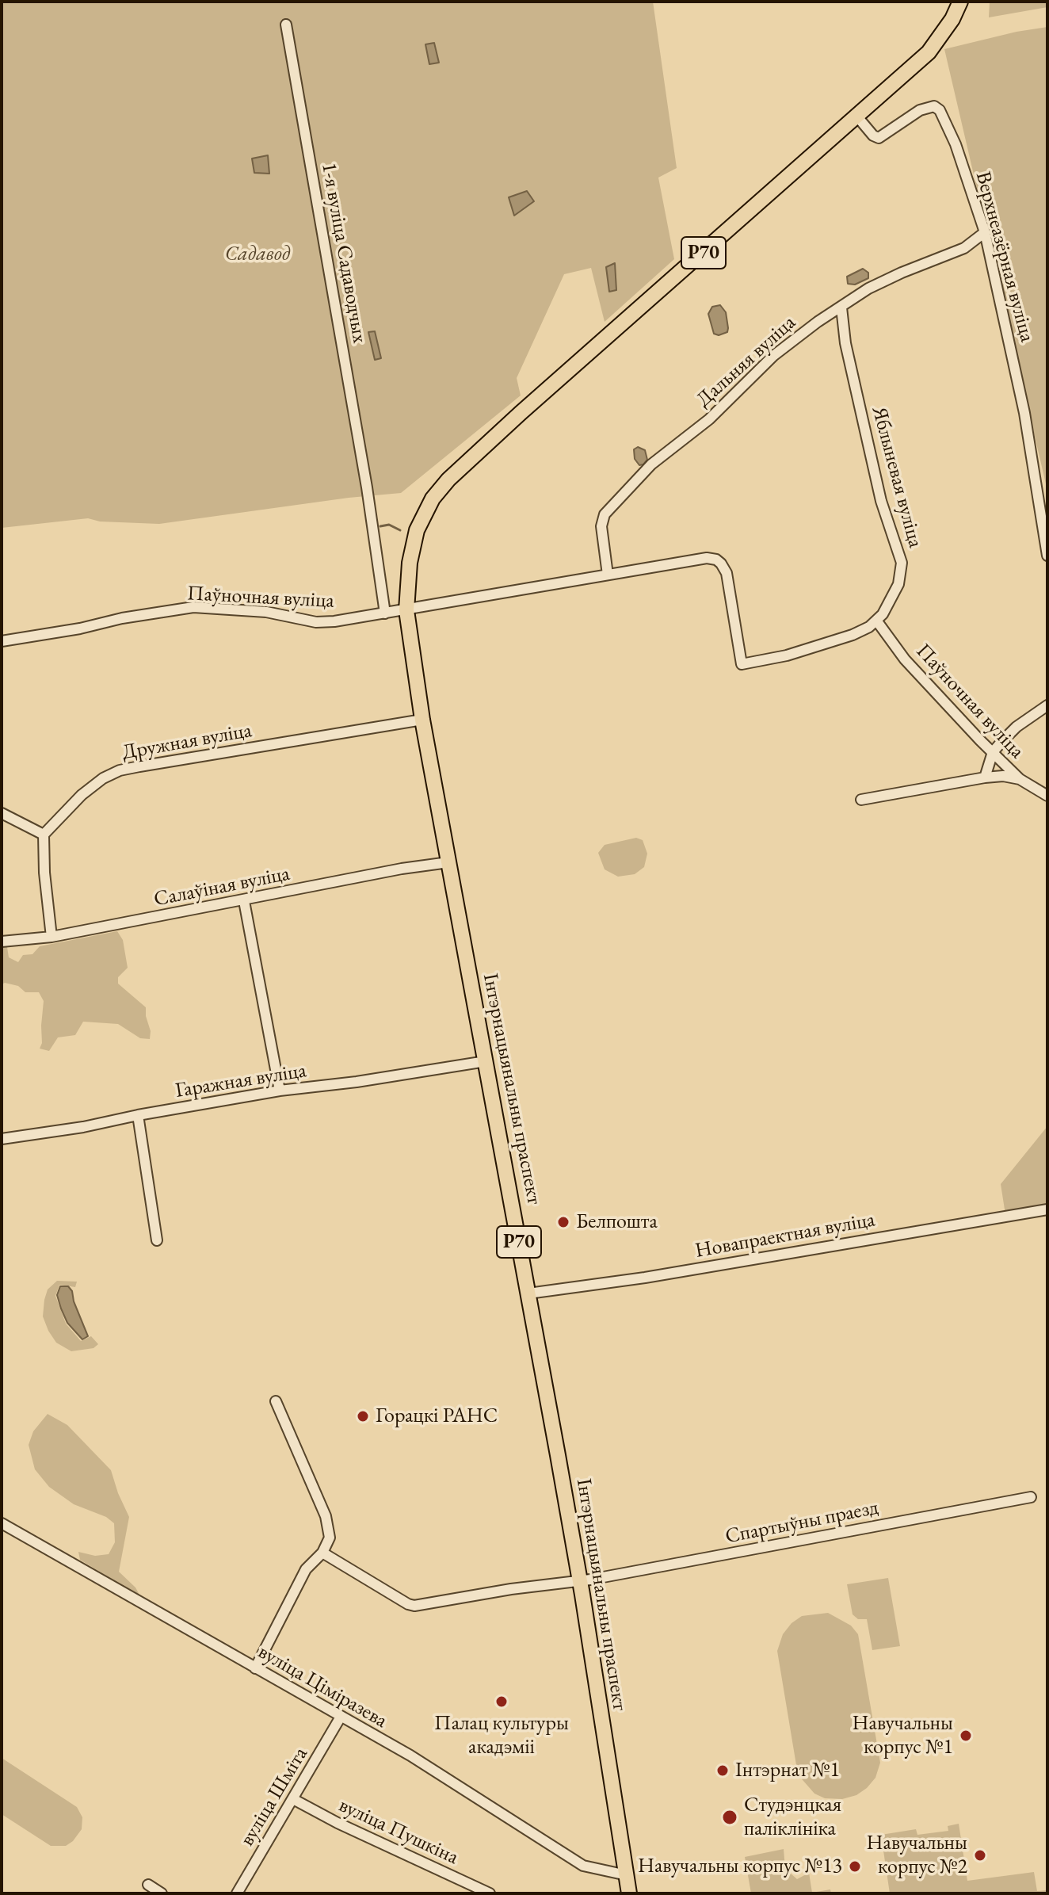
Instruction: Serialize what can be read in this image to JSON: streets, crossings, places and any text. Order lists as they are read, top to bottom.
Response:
{
  "streets": {
    "main road": ["Р70", "Інтэрнацыянальны праспект"],
    "street": [
      "1-я вуліца Садаводчых",
      "Верхнеазёрная вуліца",
      "Дальняя вуліца",
      "Яблыневая вуліца",
      "Паўночная вуліца",
      "Дружная вуліца",
      "Салаўіная вуліца",
      "Гаражная вуліца",
      "Новапраектная вуліца",
      "Спартыўны праезд",
      "вуліца Ціміразева",
      "вуліца Шміта",
      "вуліца Пушкіна"
    ]
  },
  "crossings": [
    ["1-я вуліца Садаводчых", "Паўночная вуліца"],
    ["Р70", "Верхнеазёрная вуліца"],
    ["Р70", "Паўночная вуліца"],
    ["Р70", "Інтэрнацыянальны праспект"],
    ["Верхнеазёрная вуліца", "Дальняя вуліца"],
    ["Дальняя вуліца", "Яблыневая вуліца"],
    ["Яблыневая вуліца", "Паўночная вуліца"],
    ["Паўночная вуліца", "Інтэрнацыянальны праспект"],
    ["Дружная вуліца", "Інтэрнацыянальны праспект"],
    ["Салаўіная вуліца", "Інтэрнацыянальны праспект"],
    ["Гаражная вуліца", "Інтэрнацыянальны праспект"],
    ["Інтэрнацыянальны праспект", "Новапраектная вуліца"],
    ["Інтэрнацыянальны праспект", "Спартыўны праезд"],
    ["Інтэрнацыянальны праспект", "вуліца Ціміразева"],
    ["вуліца Ціміразева", "вуліца Шміта"],
    ["вуліца Шміта", "вуліца Пушкіна"]
  ],
  "parks": ["Садавод"],
  "places": [
    "Белпошта",
    "Горацкі РАНС",
    "Палац культуры акадэміі",
    "Навучальны корпус №1",
    "Інтэрнат №1",
    "Студэнцкая паліклініка",
    "Навучальны корпус №2",
    "Навучальны корпус №13"
  ]
}
